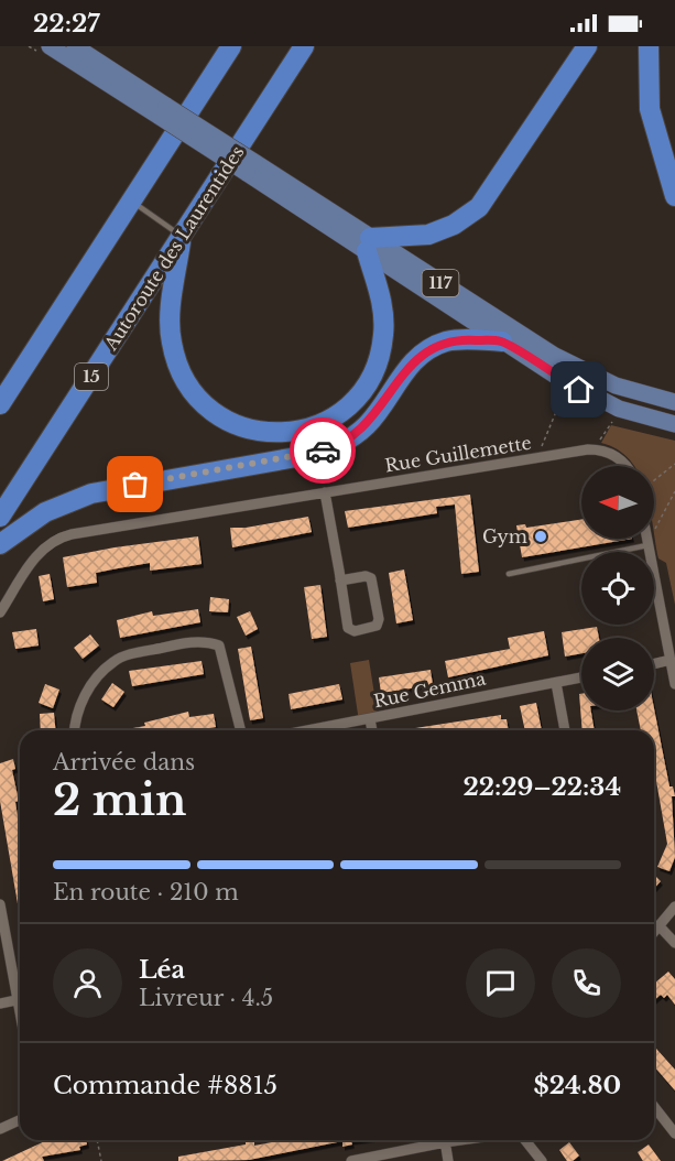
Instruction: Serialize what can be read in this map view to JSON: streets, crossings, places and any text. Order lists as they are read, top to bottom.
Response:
{
  "streets": {
    "highway": ["Autoroute des Laurentides", "15"],
    "main road": ["117"],
    "street": ["Rue Guillemette", "Rue Gemma"]
  },
  "places": ["Gym"],
  "north": "left",
  "page": {
    "status": "22:27",
    "heading": ["2 min", "Arrivée dans", "22:29–22:34"],
    "panel": [
      "Léa",
      "Livreur · 4.5",
      "Commande #8815",
      "$24.80"
    ],
    "bar": "En route · 210 m"
  }
}
